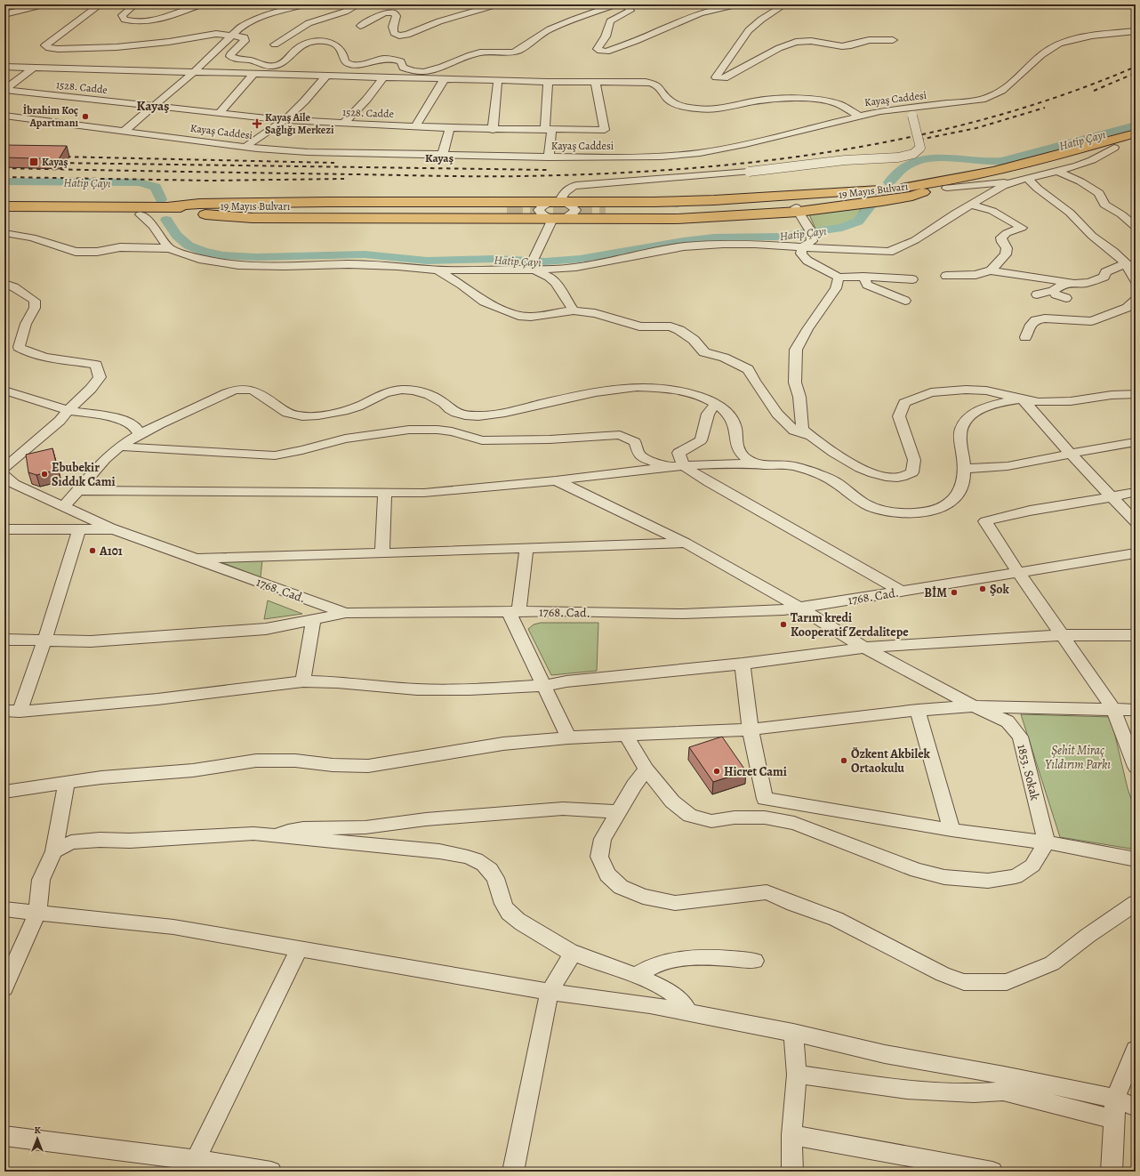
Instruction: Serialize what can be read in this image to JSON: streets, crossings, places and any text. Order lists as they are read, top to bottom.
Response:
{
  "streets": {
    "highway": ["19 Mayıs Bulvarı"],
    "street": [
      "1528. Cadde",
      "Kayaş Caddesi",
      "1768. Cad.",
      "1853. Sokak"
    ]
  },
  "crossings": [
    ["1768. Cad.", "1853. Sokak"]
  ],
  "districts": ["Kayaş", "Kayaş"],
  "water": ["Hatip Çayı"],
  "parks": ["Şehit Miraç Yıldırım Parkı"],
  "places": {
    "other": [
      "İbrahim Koç Apartmanı",
      "Ebubekir Sıddık Cami",
      "A101",
      "Şok",
      "BİM",
      "Tarım kredi Kooperatif Zerdalitepe",
      "Özkent Akbilek Ortaokulu",
      "Hicret Cami"
    ],
    "health": ["Kayaş Aile Sağlığı Merkezi"],
    "transit": ["Kayaş"]
  },
  "north": "top"
}
